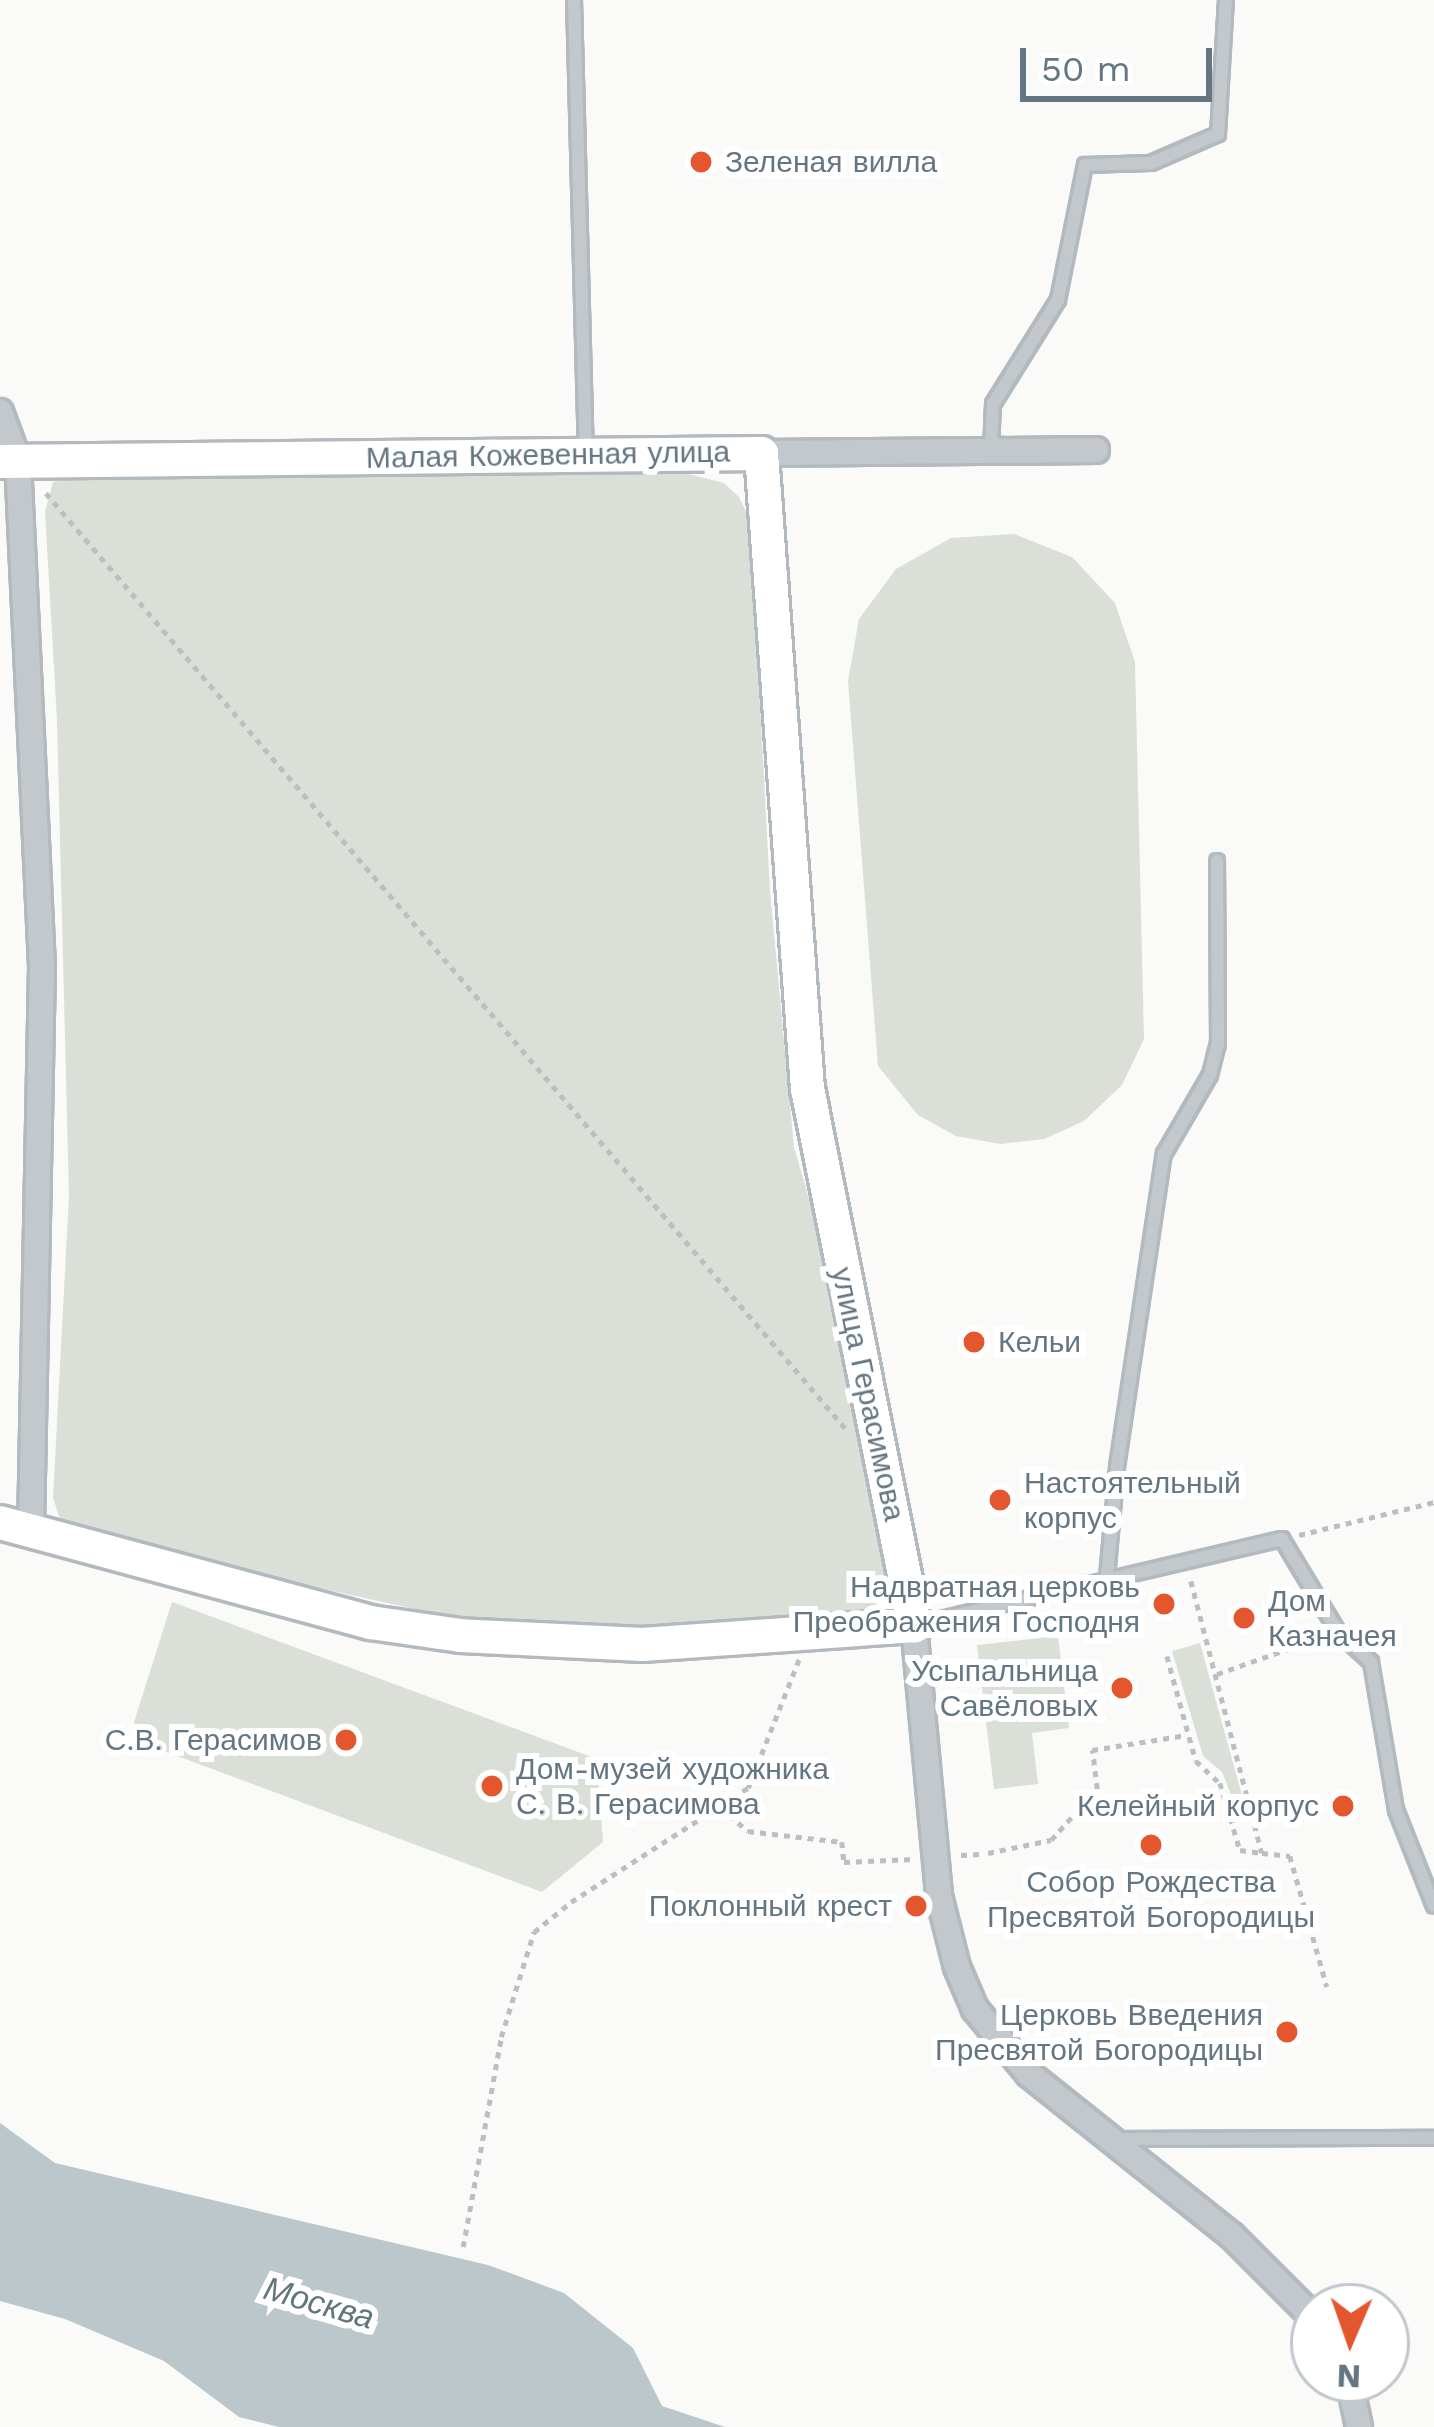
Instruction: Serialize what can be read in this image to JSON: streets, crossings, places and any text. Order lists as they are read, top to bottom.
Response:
{
  "streets": {
    "street": ["Малая Кожевенная улица", "улица Герасимова"]
  },
  "crossings": [
    ["Малая Кожевенная улица", "улица Герасимова"]
  ],
  "water": ["Москва"],
  "places": [
    "Зеленая вилла",
    "Кельи",
    "Настоятельный корпус",
    "Надвратная церковь Преображения Господня",
    "Дом Казначея",
    "Усыпальница Савёловых",
    "С.В. Герасимов",
    "Дом-музей художника С. В. Герасимова",
    "Келейный корпус",
    "Собор Рождества Пресвятой Богородицы",
    "Поклонный крест",
    "Церковь Введения Пресвятой Богородицы"
  ],
  "scale_bar": "50 m",
  "north": "bottom"
}
